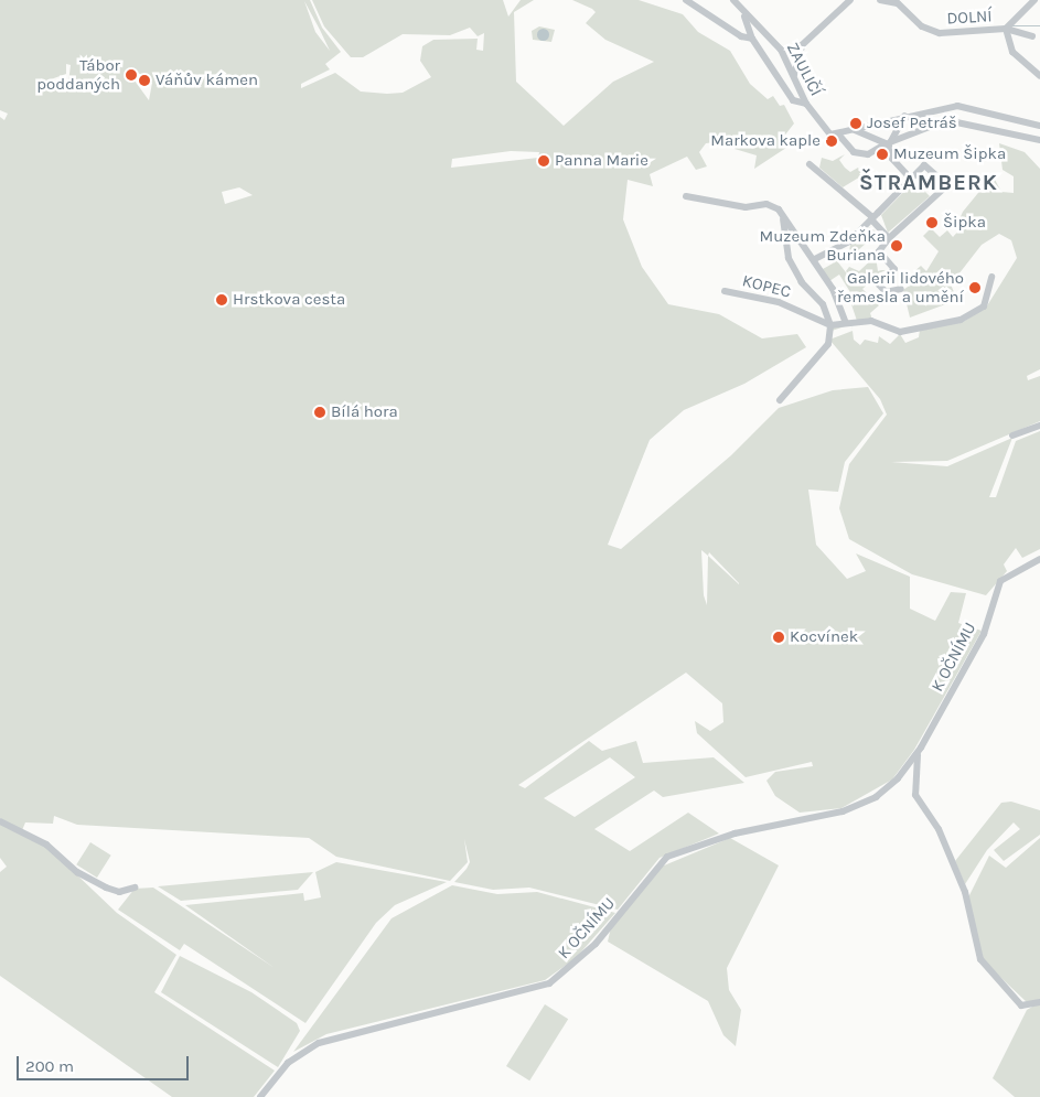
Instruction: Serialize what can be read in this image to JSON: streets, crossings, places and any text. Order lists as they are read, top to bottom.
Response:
{
  "streets": {
    "street": [
      "DOLNÍ",
      "ZAULIČÍ",
      "KOPEC",
      "K OČNÍMU"
    ]
  },
  "districts": ["ŠTRAMBERK"],
  "places": [
    "Tábor poddaných",
    "Váňův kámen",
    "Josef Petráš",
    "Markova kaple",
    "Muzeum Šipka",
    "Panna Marie",
    "Šipka",
    "Muzeum Zdeňka Buriana",
    "Galerii lidového řemesla a umění",
    "Hrstkova cesta",
    "Bílá hora",
    "Kocvínek"
  ],
  "scale_bar": "200 m"
}
